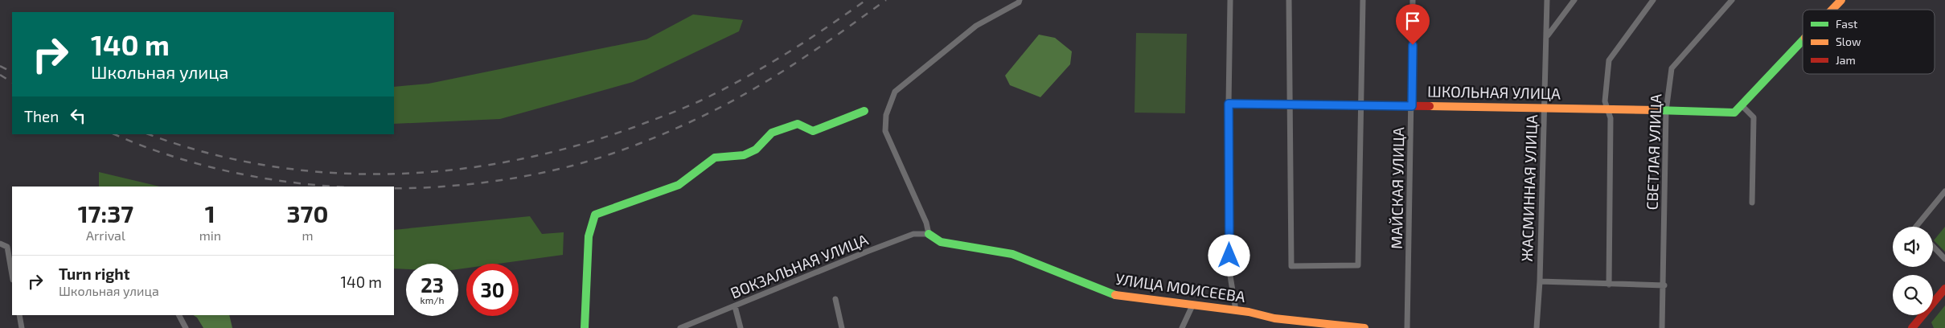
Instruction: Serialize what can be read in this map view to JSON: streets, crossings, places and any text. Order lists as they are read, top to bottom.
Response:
{
  "streets": {
    "street": [
      "ШКОЛЬНАЯ УЛИЦА",
      "СВЕТЛАЯ УЛИЦА",
      "МАЙСКАЯ УЛИЦА",
      "ЖАСМИННАЯ УЛИЦА",
      "ВОКЗАЛЬНАЯ УЛИЦА",
      "УЛИЦА МОИСЕЕВА"
    ]
  },
  "crossings": [
    ["ШКОЛЬНАЯ УЛИЦА", "СВЕТЛАЯ УЛИЦА"],
    ["ШКОЛЬНАЯ УЛИЦА", "МАЙСКАЯ УЛИЦА"],
    ["ШКОЛЬНАЯ УЛИЦА", "ЖАСМИННАЯ УЛИЦА"],
    ["ВОКЗАЛЬНАЯ УЛИЦА", "УЛИЦА МОИСЕЕВА"]
  ],
  "legend": ["Fast", "Slow", "Jam"],
  "page": {
    "turn": ["140 m", "Школьная улица"],
    "then": "Then",
    "eta": [
      "17:37",
      "Arrival",
      "1",
      "min",
      "370",
      "m"
    ],
    "list": [
      {
        "name": "Turn right",
        "note": "Школьная улица",
        "value": "140 m"
      }
    ],
    "speed": "23 km/h",
    "limit": "30"
  }
}
